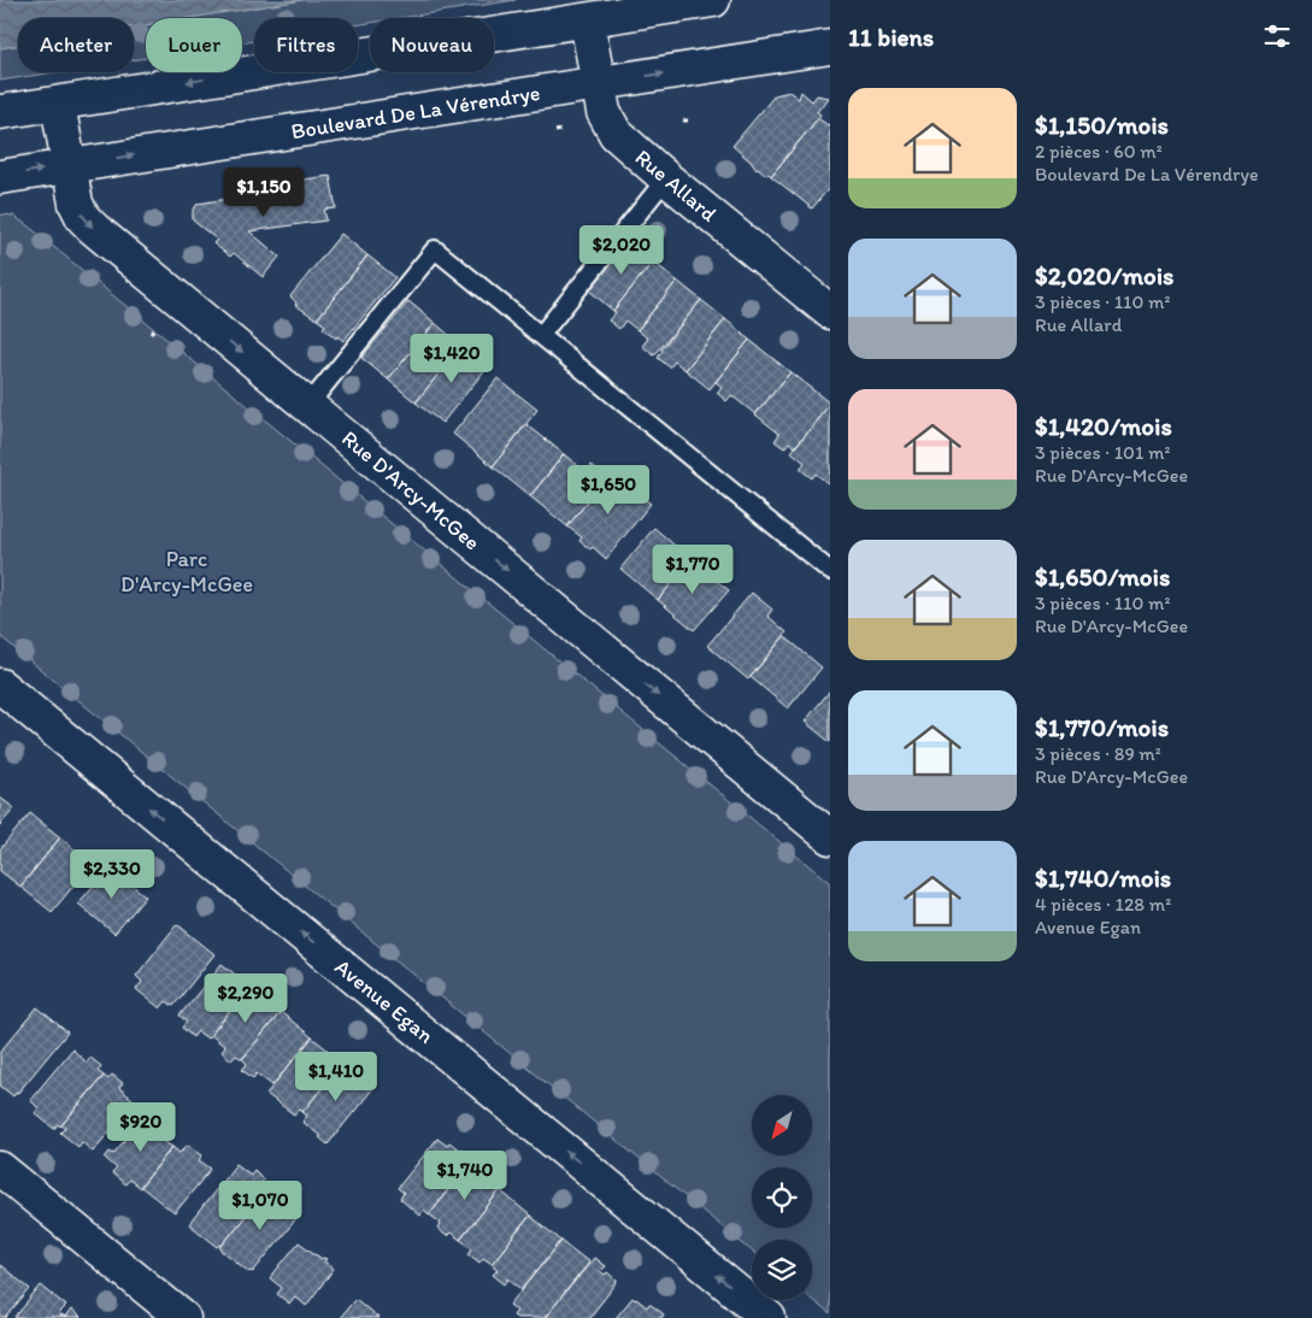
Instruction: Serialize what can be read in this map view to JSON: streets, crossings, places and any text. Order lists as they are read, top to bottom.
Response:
{
  "streets": {
    "street": [
      "Boulevard De La Vérendrye",
      "Rue Allard",
      "Rue D'Arcy-McGee",
      "Avenue Egan"
    ]
  },
  "crossings": [
    ["Boulevard De La Vérendrye", "Rue Allard"],
    ["Boulevard De La Vérendrye", "Rue D'Arcy-McGee"]
  ],
  "one_way": ["Rue D'Arcy-McGee", "Avenue Egan"],
  "parks": ["Parc D'Arcy-McGee"],
  "north": "bottom left",
  "page": {
    "heading": "11 biens",
    "chip": [
      "Acheter",
      "Louer",
      "Filtres",
      "Nouveau"
    ],
    "list": [
      {
        "name": "$1,150/mois",
        "note": "2 pièces · 60 m² · Boulevard De La Vérendrye"
      },
      {
        "name": "$2,020/mois",
        "note": "3 pièces · 110 m² · Rue Allard"
      },
      {
        "name": "$1,420/mois",
        "note": "3 pièces · 101 m² · Rue D'Arcy-McGee"
      },
      {
        "name": "$1,650/mois",
        "note": "3 pièces · 110 m² · Rue D'Arcy-McGee"
      },
      {
        "name": "$1,770/mois",
        "note": "3 pièces · 89 m² · Rue D'Arcy-McGee"
      },
      {
        "name": "$1,740/mois",
        "note": "4 pièces · 128 m² · Avenue Egan"
      }
    ],
    "price": [
      "$1,150",
      "$2,020",
      "$1,420",
      "$1,650",
      "$1,770",
      "$2,330",
      "$2,290",
      "$1,410",
      "$920",
      "$1,740",
      "$1,070"
    ]
  }
}
